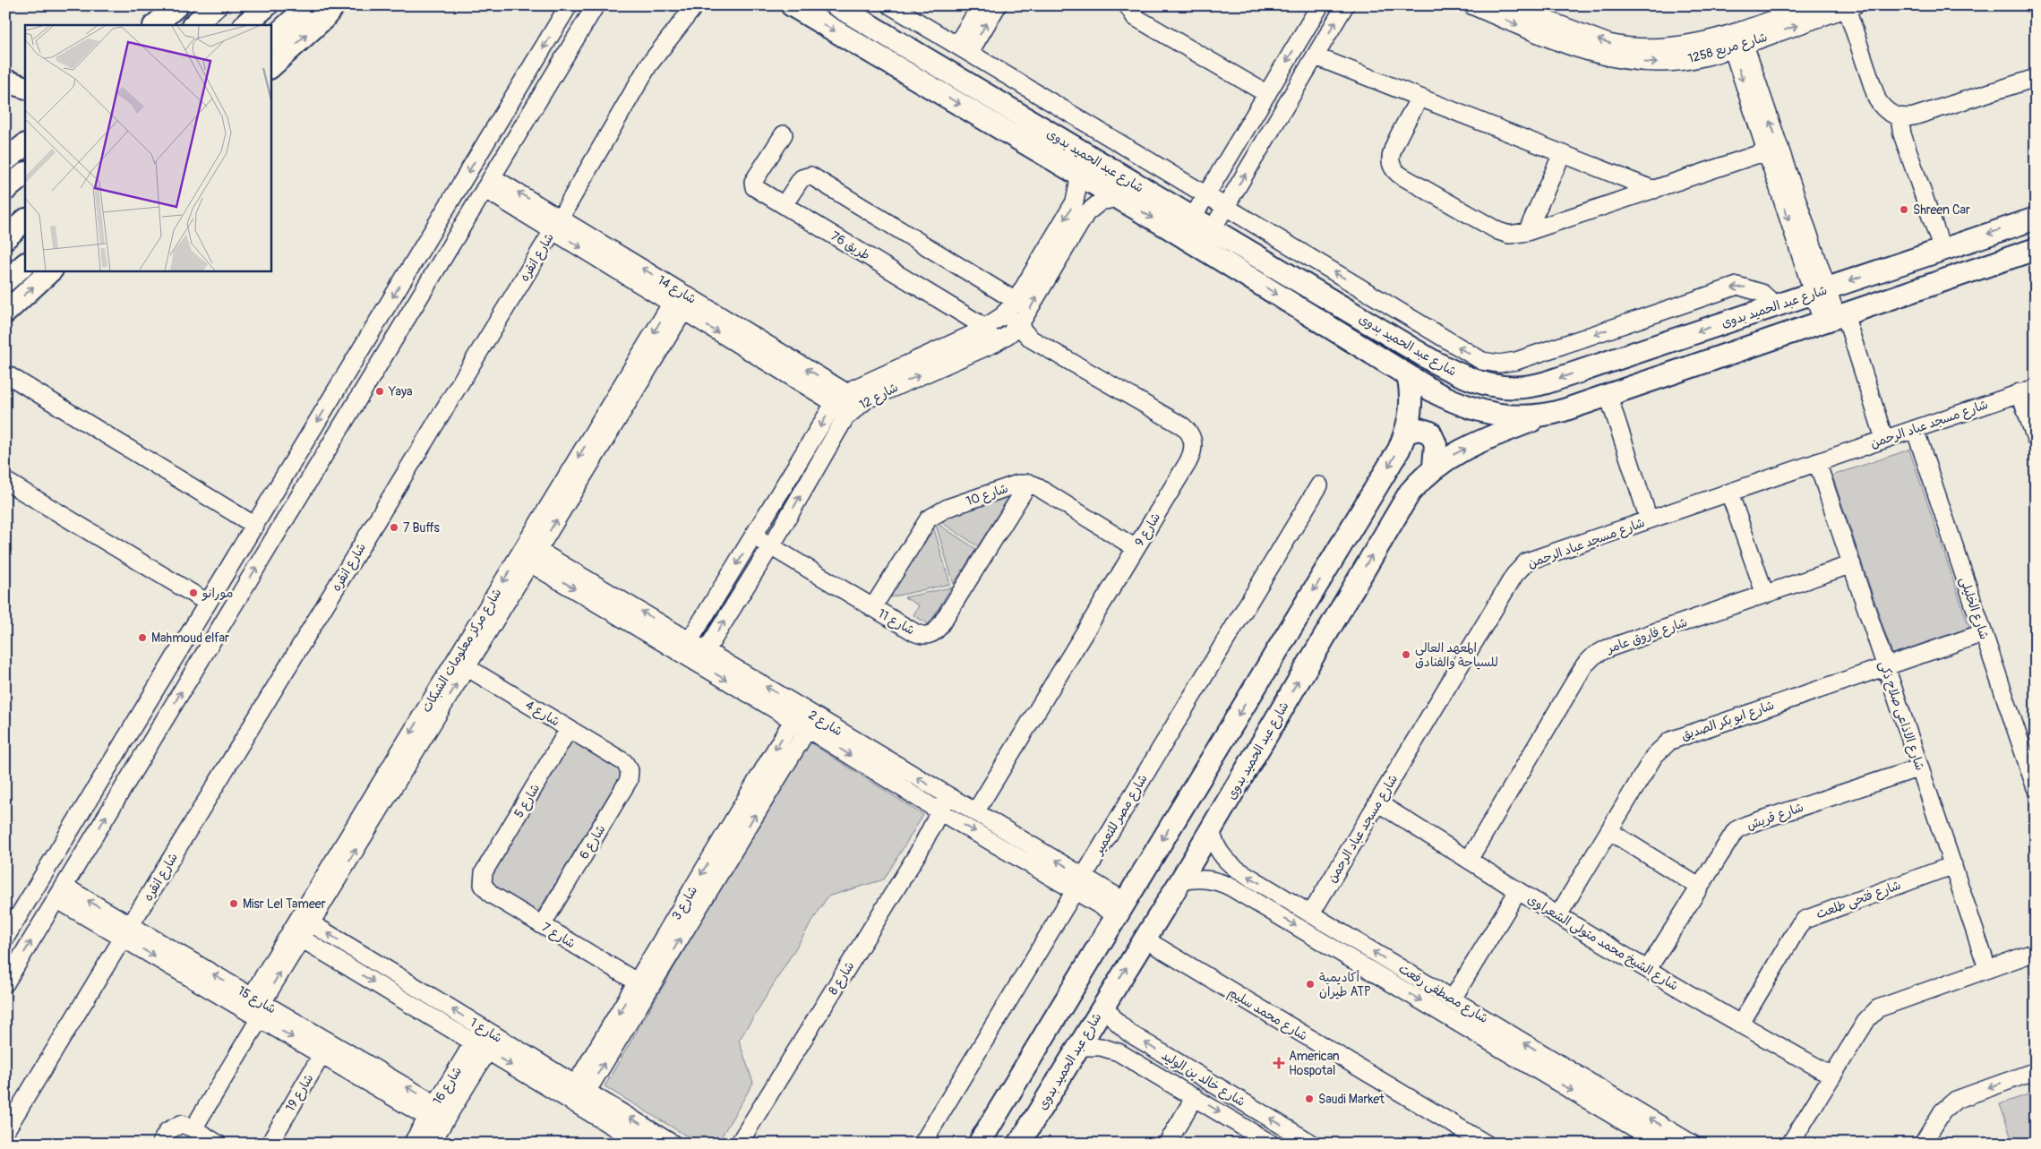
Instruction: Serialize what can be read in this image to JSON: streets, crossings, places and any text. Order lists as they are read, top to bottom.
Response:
{
  "streets": {
    "main road": ["شارع عبد الحميد بدوى"],
    "street": [
      "شارع مربع 1258",
      "طريق 76",
      "شارع انقره",
      "شارع 14",
      "شارع 12",
      "شارع مسجد عباد الرحمن",
      "شارع 10",
      "شارع 9",
      "شارع الخليلى",
      "شارع 11",
      "شارع فاروق عامر",
      "شارع مركز معلومات الشبكات",
      "شارع 4",
      "شارع الاذاعى صلاح ذكى",
      "شارع ابو بكر الصديق",
      "شارع 2",
      "شارع 5",
      "شارع مصر للتعمير",
      "شارع قريش",
      "شارع 6",
      "شارع فتحى طلعت",
      "شارع 3",
      "شارع 7",
      "شارع الشيخ محمد متولى الشعراوى",
      "شارع 8",
      "شارع مصطفى رفعت",
      "شارع 15",
      "شارع محمد سليم",
      "شارع 1",
      "شارع خالد بن الوليد",
      "شارع 16",
      "شارع 19"
    ]
  },
  "crossings": [
    ["شارع عبد الحميد بدوى", "شارع 12"],
    ["شارع عبد الحميد بدوى", "شارع مصطفى رفعت"],
    ["شارع عبد الحميد بدوى", "شارع محمد سليم"],
    ["شارع عبد الحميد بدوى", "شارع خالد بن الوليد"],
    ["طريق 76", "شارع 12"],
    ["طريق 76", "شارع 9"],
    ["شارع انقره", "شارع 14"],
    ["شارع انقره", "شارع 15"],
    ["شارع 14", "شارع 12"],
    ["شارع 14", "شارع مركز معلومات الشبكات"],
    ["شارع 12", "شارع 9"],
    ["شارع 12", "شارع 11"],
    ["شارع 12", "شارع 2"],
    ["شارع مسجد عباد الرحمن", "شارع الخليلى"],
    ["شارع مسجد عباد الرحمن", "شارع الاذاعى صلاح ذكى"],
    ["شارع مسجد عباد الرحمن", "شارع الشيخ محمد متولى الشعراوى"],
    ["شارع مسجد عباد الرحمن", "شارع مصطفى رفعت"],
    ["شارع 10", "شارع 11"],
    ["شارع 9", "شارع 2"],
    ["شارع الخليلى", "شارع ابو بكر الصديق"],
    ["شارع فاروق عامر", "شارع الاذاعى صلاح ذكى"],
    ["شارع فاروق عامر", "شارع الشيخ محمد متولى الشعراوى"],
    ["شارع مركز معلومات الشبكات", "شارع 4"],
    ["شارع مركز معلومات الشبكات", "شارع 2"],
    ["شارع مركز معلومات الشبكات", "شارع 15"],
    ["شارع مركز معلومات الشبكات", "شارع 1"],
    ["شارع 4", "شارع 5"],
    ["شارع 4", "شارع 6"],
    ["شارع الاذاعى صلاح ذكى", "شارع ابو بكر الصديق"],
    ["شارع الاذاعى صلاح ذكى", "شارع قريش"],
    ["شارع الاذاعى صلاح ذكى", "شارع فتحى طلعت"],
    ["شارع ابو بكر الصديق", "شارع الشيخ محمد متولى الشعراوى"],
    ["شارع 2", "شارع مصر للتعمير"],
    ["شارع 2", "شارع 3"],
    ["شارع 2", "شارع 8"],
    ["شارع 5", "شارع 7"],
    ["شارع قريش", "شارع الشيخ محمد متولى الشعراوى"],
    ["شارع 6", "شارع 7"],
    ["شارع فتحى طلعت", "شارع الشيخ محمد متولى الشعراوى"],
    ["شارع 3", "شارع 7"],
    ["شارع 3", "شارع 1"],
    ["شارع 15", "شارع 16"],
    ["شارع 15", "شارع 19"],
    ["شارع 1", "شارع 16"]
  ],
  "places": {
    "other": [
      "Shreen Car",
      "Yaya",
      "7 Buffs",
      "مورانو",
      "Mahmoud elfar",
      "المعهد العالى للسياحة والفنادق",
      "Misr Lel Tameer",
      "أكاديمية طيران ATP",
      "Saudi Market"
    ],
    "health": ["American Hospotal"]
  }
}
